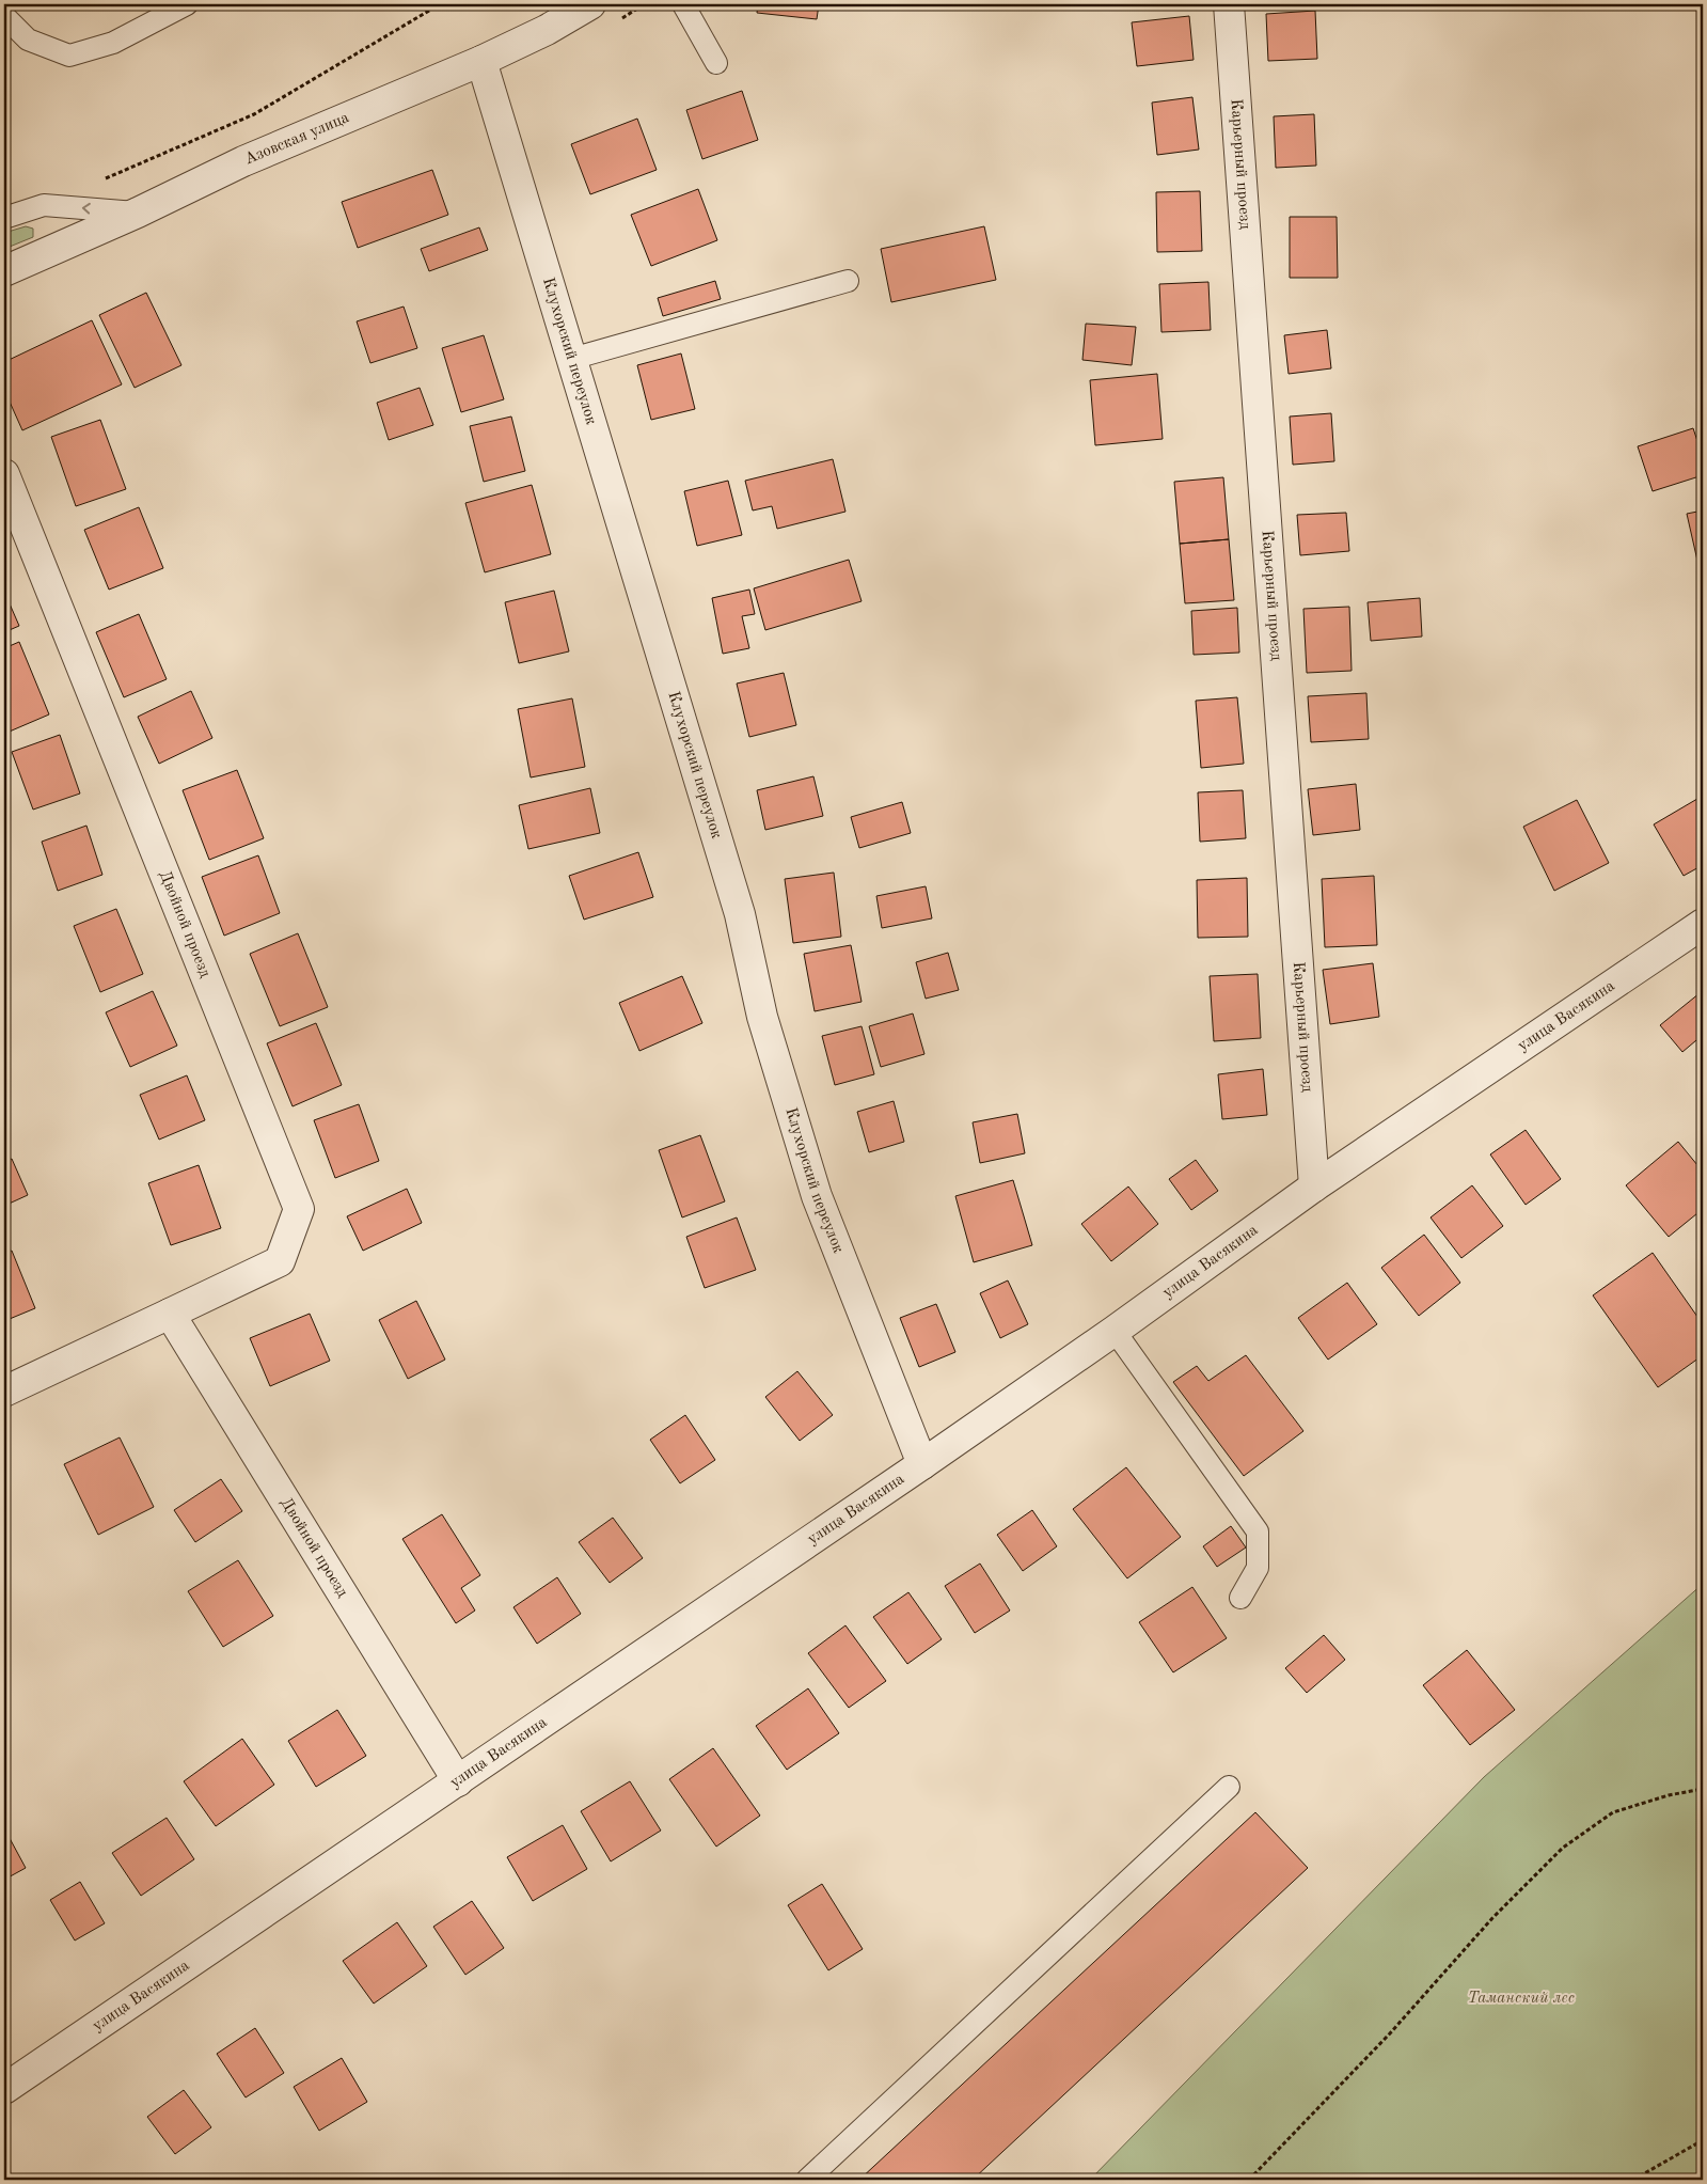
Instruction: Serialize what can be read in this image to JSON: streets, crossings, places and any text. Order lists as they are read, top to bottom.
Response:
{
  "streets": {
    "street": [
      "Азовская улица",
      "Карьерный проезд",
      "Клухорский переулок",
      "Двойной проезд",
      "улица Васякина"
    ]
  },
  "crossings": [
    ["Азовская улица", "Клухорский переулок"],
    ["Карьерный проезд", "улица Васякина"],
    ["Клухорский переулок", "улица Васякина"],
    ["Двойной проезд", "улица Васякина"]
  ],
  "parks": ["Таманский лес"]
}
